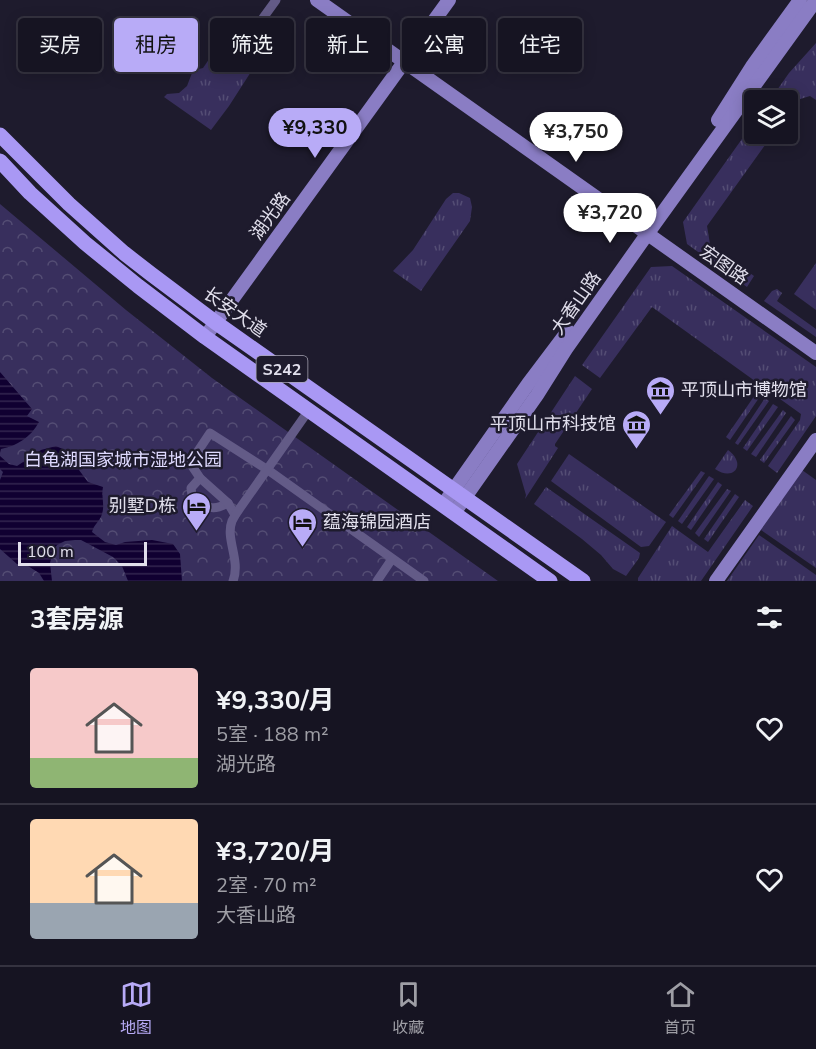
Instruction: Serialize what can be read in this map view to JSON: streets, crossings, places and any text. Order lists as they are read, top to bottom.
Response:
{
  "streets": {
    "main road": ["长安大道", "S242"],
    "street": ["湖光路", "宏图路", "大香山路"]
  },
  "crossings": [
    ["湖光路", "长安大道"],
    ["宏图路", "大香山路"],
    ["大香山路", "长安大道"]
  ],
  "parks": ["白龟湖国家城市湿地公园"],
  "places": {
    "museum": ["平顶山市博物馆", "平顶山市科技馆"],
    "hotel": ["别墅D栋", "蕴海锦园酒店"]
  },
  "scale_bar": "100 m",
  "page": {
    "chip": [
      "买房",
      "租房",
      "筛选",
      "新上",
      "公寓",
      "住宅"
    ],
    "price": ["¥9,330", "¥3,750", "¥3,720"],
    "scale": "100 m",
    "heading": "3套房源",
    "list": [
      {
        "name": "¥9,330/月",
        "note": "5室 · 188 m² · 湖光路"
      },
      {
        "name": "¥3,720/月",
        "note": "2室 · 70 m² · 大香山路"
      }
    ],
    "tabs": ["地图", "收藏", "首页"]
  }
}
